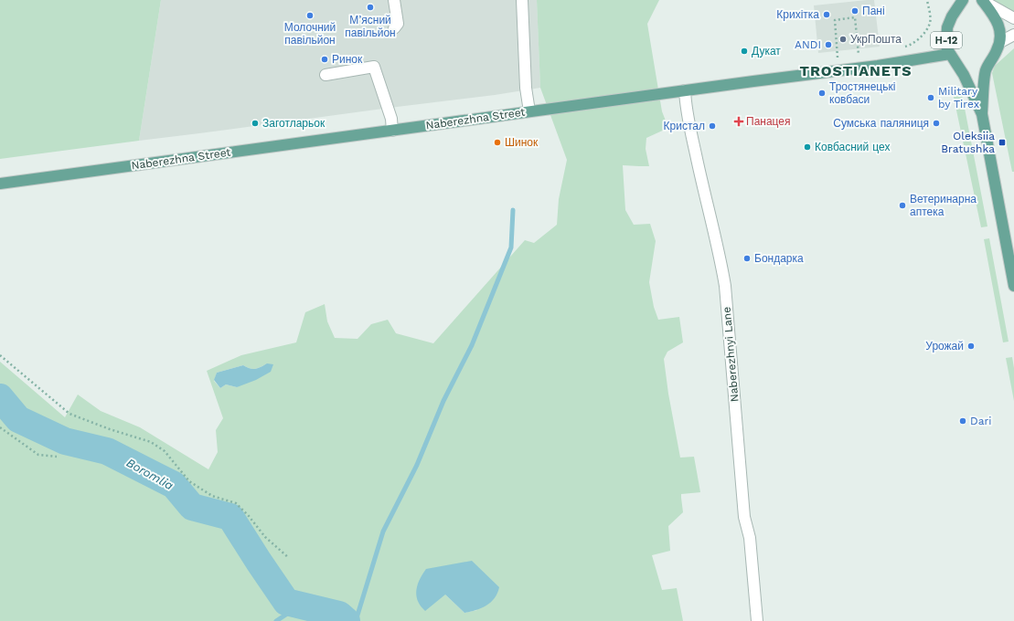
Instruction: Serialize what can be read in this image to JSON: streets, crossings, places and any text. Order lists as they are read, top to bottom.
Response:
{
  "streets": {
    "main road": ["Н-12", "Naberezhna Street"],
    "street": ["Naberezhnyi Lane"]
  },
  "crossings": [
    ["Н-12", "Naberezhna Street"],
    ["Naberezhna Street", "Naberezhnyi Lane"]
  ],
  "districts": ["TROSTIANETS"],
  "water": ["Boromlia"],
  "places": {
    "other": [
      "М’ясний павільйон",
      "Пані",
      "Крихітка",
      "Молочний павільйон",
      "УкрПошта",
      "ANDI",
      "Дукат",
      "Ринок",
      "Тростянецькі ковбаси",
      "Military by Tirex",
      "Заготларьок",
      "Сумська паляниця",
      "Кристал",
      "Шинок",
      "Ковбасний цех",
      "Ветеринарна аптека",
      "Бондарка",
      "Урожай",
      "Dari"
    ],
    "health": ["Панацея"],
    "transit": ["Oleksiia Bratushka"]
  }
}
